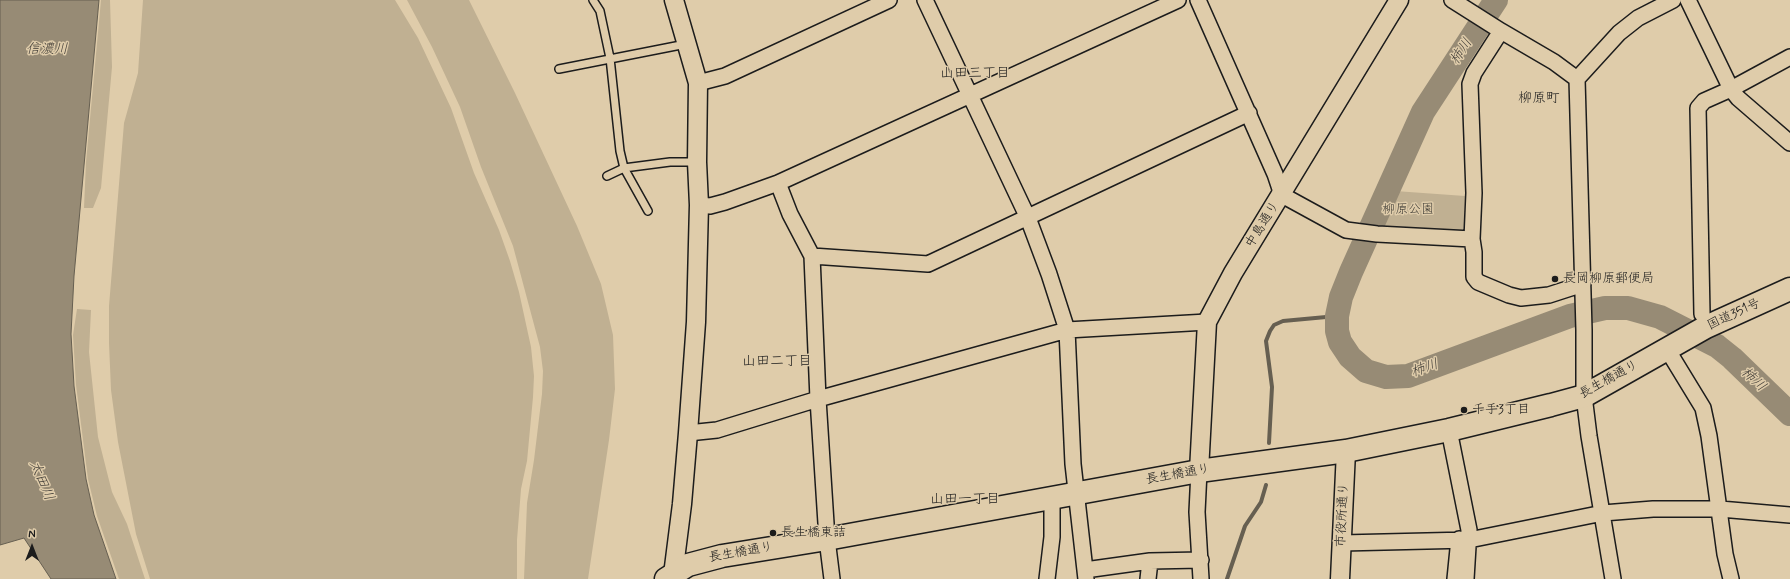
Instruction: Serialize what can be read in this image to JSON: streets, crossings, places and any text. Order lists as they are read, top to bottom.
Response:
{
  "streets": {
    "highway": ["国道351号", "長生橋通り"],
    "street": ["中島通り", "市役所通り"]
  },
  "crossings": [
    ["中島通り", "長生橋通り"],
    ["国道351号", "長生橋通り"],
    ["長生橋通り", "市役所通り"]
  ],
  "districts": [
    "山田三丁目",
    "柳原町",
    "山田二丁目",
    "山田一丁目"
  ],
  "water": ["信濃川", "柿川", "太田川"],
  "parks": ["柳原公園"],
  "places": ["長岡柳原郵便局", "千手3丁目", "長生橋東詰"],
  "north": "top"
}
